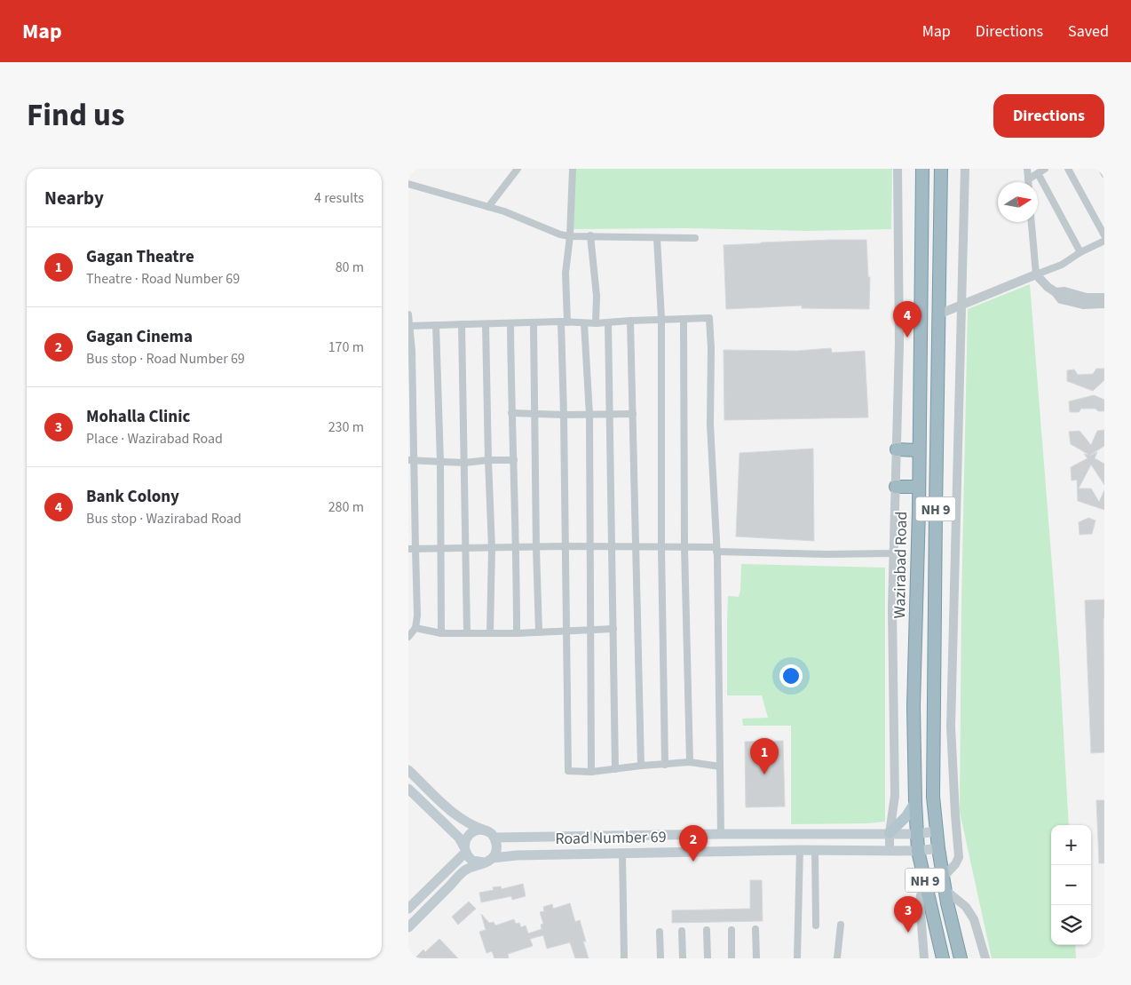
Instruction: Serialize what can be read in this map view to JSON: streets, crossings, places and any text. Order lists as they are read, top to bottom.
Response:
{
  "streets": {
    "highway": ["NH 9", "Wazirabad Road"],
    "main road": ["Road Number 69"]
  },
  "crossings": [
    ["NH 9", "Road Number 69"],
    ["Wazirabad Road", "Road Number 69"]
  ],
  "north": "right",
  "page": {
    "header": "Map",
    "nav": ["Map", "Directions", "Saved"],
    "title": "Find us",
    "buttons": "Directions",
    "heading": ["Nearby", "4 results"],
    "list": [
      {
        "mark": "1",
        "name": "Gagan Theatre",
        "note": "Theatre · Road Number 69",
        "value": "80 m"
      },
      {
        "mark": "2",
        "name": "Gagan Cinema",
        "note": "Bus stop · Road Number 69",
        "value": "170 m"
      },
      {
        "mark": "3",
        "name": "Mohalla Clinic",
        "note": "Place · Wazirabad Road",
        "value": "230 m"
      },
      {
        "mark": "4",
        "name": "Bank Colony",
        "note": "Bus stop · Wazirabad Road",
        "value": "280 m"
      }
    ],
    "pins": [
      "4",
      "1",
      "2",
      "3"
    ],
    "map_buttons": ["+", "−"]
  }
}
